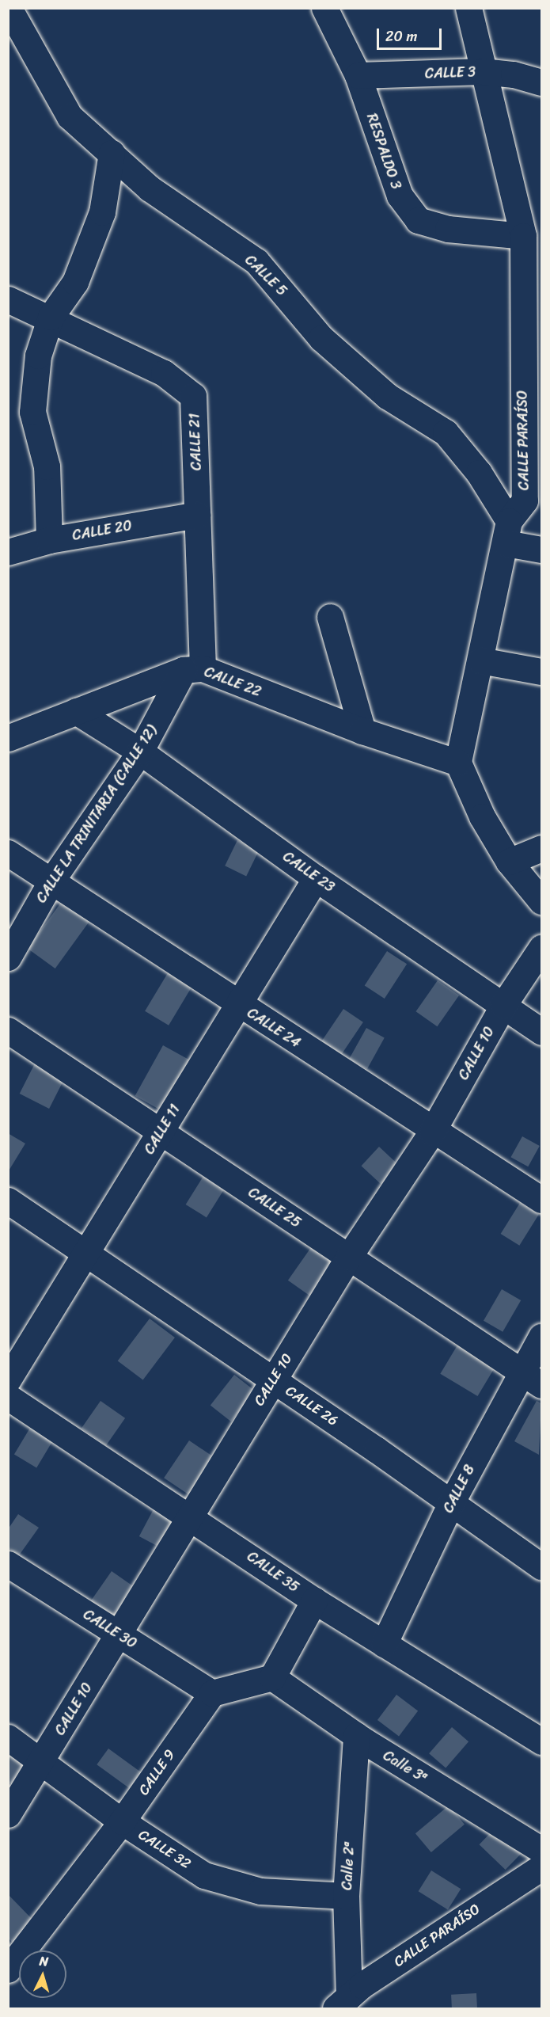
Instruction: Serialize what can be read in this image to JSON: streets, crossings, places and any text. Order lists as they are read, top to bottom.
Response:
{
  "streets": {
    "street": [
      "CALLE 3",
      "RESPALDO 3",
      "CALLE 5",
      "CALLE PARAÍSO",
      "CALLE 21",
      "CALLE 20",
      "CALLE 22",
      "CALLE LA TRINITARIA (CALLE 12)",
      "CALLE 23",
      "CALLE 24",
      "CALLE 10",
      "CALLE 11",
      "CALLE 25",
      "CALLE 26",
      "CALLE 8",
      "CALLE 35",
      "CALLE 30",
      "Calle 3ª",
      "CALLE 9",
      "CALLE 32",
      "Calle 2ª"
    ]
  },
  "crossings": [
    ["CALLE 3", "RESPALDO 3"],
    ["CALLE 3", "CALLE PARAÍSO"],
    ["RESPALDO 3", "CALLE PARAÍSO"],
    ["CALLE 5", "CALLE PARAÍSO"],
    ["CALLE PARAÍSO", "CALLE 22"],
    ["CALLE PARAÍSO", "Calle 2ª"],
    ["CALLE 21", "CALLE 20"],
    ["CALLE 21", "CALLE 22"],
    ["CALLE 21", "CALLE LA TRINITARIA (CALLE 12)"],
    ["CALLE 22", "CALLE LA TRINITARIA (CALLE 12)"],
    ["CALLE 22", "CALLE 23"],
    ["CALLE LA TRINITARIA (CALLE 12)", "CALLE 23"],
    ["CALLE LA TRINITARIA (CALLE 12)", "CALLE 24"],
    ["CALLE 23", "CALLE 10"],
    ["CALLE 23", "CALLE 11"],
    ["CALLE 24", "CALLE 10"],
    ["CALLE 24", "CALLE 11"],
    ["CALLE 10", "CALLE 25"],
    ["CALLE 10", "CALLE 26"],
    ["CALLE 10", "CALLE 35"],
    ["CALLE 10", "CALLE 30"],
    ["CALLE 10", "CALLE 32"],
    ["CALLE 11", "CALLE 25"],
    ["CALLE 11", "CALLE 26"],
    ["CALLE 25", "CALLE 8"],
    ["CALLE 26", "CALLE 8"],
    ["CALLE 8", "CALLE 35"],
    ["CALLE 30", "CALLE 9"],
    ["Calle 3ª", "Calle 2ª"],
    ["CALLE 9", "CALLE 32"],
    ["CALLE 32", "Calle 2ª"]
  ],
  "scale_bar": "20 m",
  "north": "top"
}
